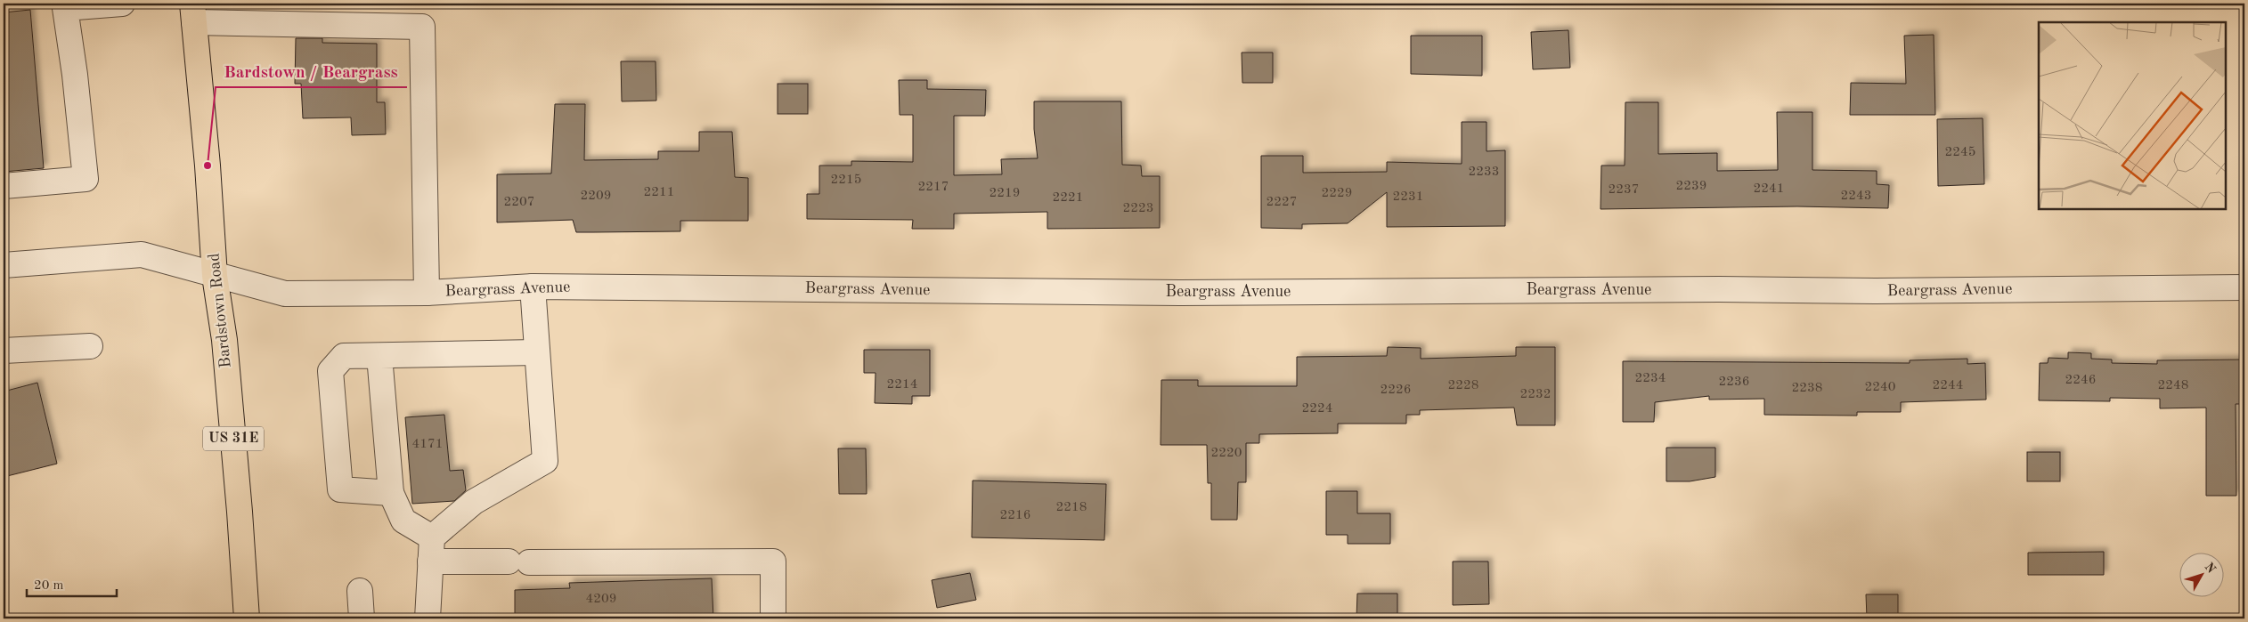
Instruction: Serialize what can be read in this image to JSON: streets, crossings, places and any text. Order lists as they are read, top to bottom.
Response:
{
  "streets": {
    "main road": ["Bardstown Road", "US 31E"],
    "street": ["Beargrass Avenue"]
  },
  "crossings": [
    ["Beargrass Avenue", "Bardstown Road"]
  ],
  "places": ["Bardstown / Beargrass"],
  "house_numbers": [
    "2245",
    "2233",
    "2215",
    "2239",
    "2217",
    "2241",
    "2237",
    "2211",
    "2219",
    "2229",
    "2209",
    "2243",
    "2231",
    "2221",
    "2207",
    "2227",
    "2223",
    "2234",
    "2246",
    "2236",
    "2214",
    "2228",
    "2244",
    "2248",
    "2240",
    "2238",
    "2226",
    "2232",
    "2224",
    "4171",
    "2220",
    "2218",
    "2216",
    "4209"
  ],
  "scale_bar": "20 m",
  "north": "top right"
}
